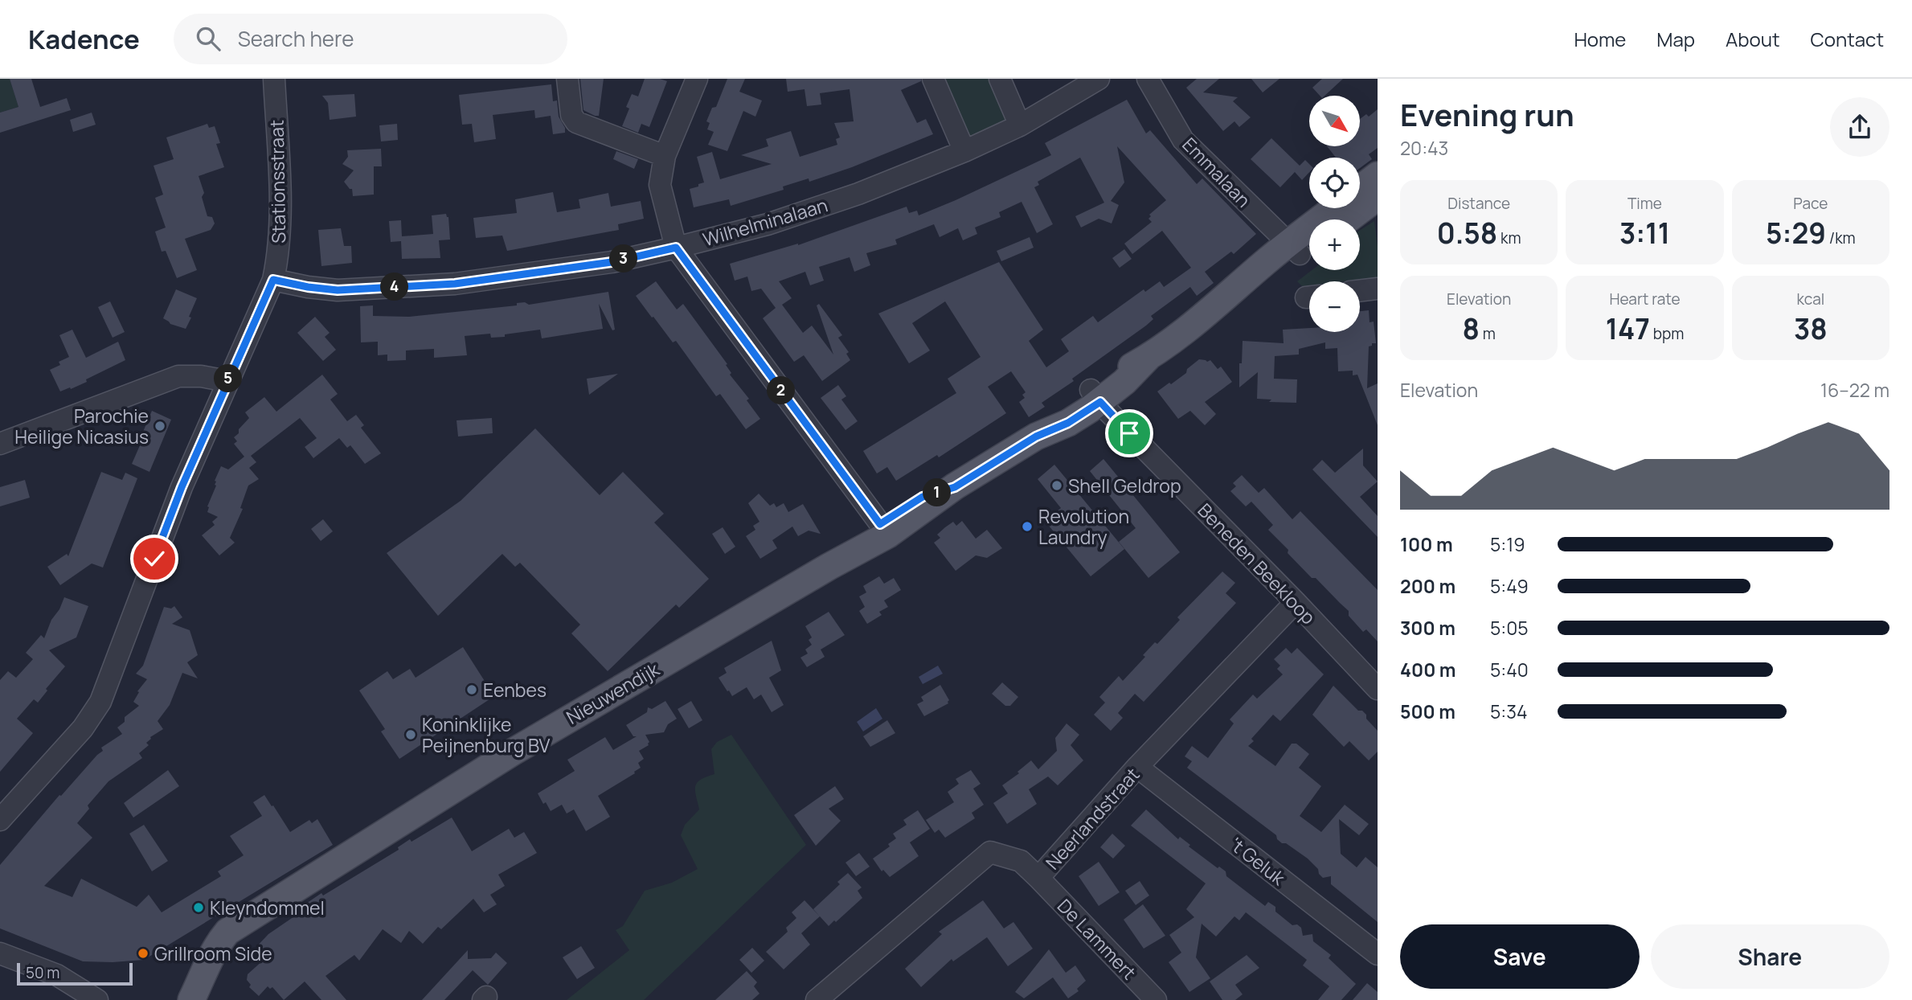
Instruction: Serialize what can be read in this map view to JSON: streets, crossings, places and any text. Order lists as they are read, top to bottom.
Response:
{
  "streets": {
    "main road": ["Nieuwendijk"],
    "street": [
      "Emmalaan",
      "Stationsstraat",
      "Wilhelminalaan",
      "Beneden Beekloop",
      "Neerlandstraat",
      "'t Geluk",
      "De Lammert"
    ]
  },
  "crossings": [
    ["Emmalaan", "Nieuwendijk"],
    ["Stationsstraat", "Wilhelminalaan"],
    ["Beneden Beekloop", "Nieuwendijk"],
    ["Beneden Beekloop", "Neerlandstraat"],
    ["Neerlandstraat", "'t Geluk"],
    ["Neerlandstraat", "De Lammert"]
  ],
  "places": [
    "Parochie Heilige Nicasius",
    "Shell Geldrop",
    "Revolution Laundry",
    "Eenbes",
    "Koninklijke Peijnenburg BV",
    "Kleyndommel",
    "Grillroom Side"
  ],
  "scale_bar": "50 m",
  "north": "bottom right",
  "page": {
    "header": "Kadence",
    "search": "Search here",
    "nav": [
      "Home",
      "Map",
      "About",
      "Contact"
    ],
    "heading": ["Evening run", "20:43"],
    "map_buttons": ["+", "−"],
    "stats": [
      ["Distance", "0.58 km"],
      ["Time", "3:11"],
      ["Pace", "5:29 /km"],
      ["Elevation", "8 m"],
      ["Heart rate", "147 bpm"],
      ["kcal", "38"]
    ],
    "pins": [
      "3",
      "4",
      "5",
      "2",
      "1"
    ],
    "chart": ["Elevation", "16–22 m"],
    "list": [
      {
        "name": "100 m",
        "note": "5:19"
      },
      {
        "name": "200 m",
        "note": "5:49"
      },
      {
        "name": "300 m",
        "note": "5:05"
      },
      {
        "name": "400 m",
        "note": "5:40"
      },
      {
        "name": "500 m",
        "note": "5:34"
      }
    ],
    "buttons": ["Save", "Share"],
    "scale": "50 m"
  }
}
